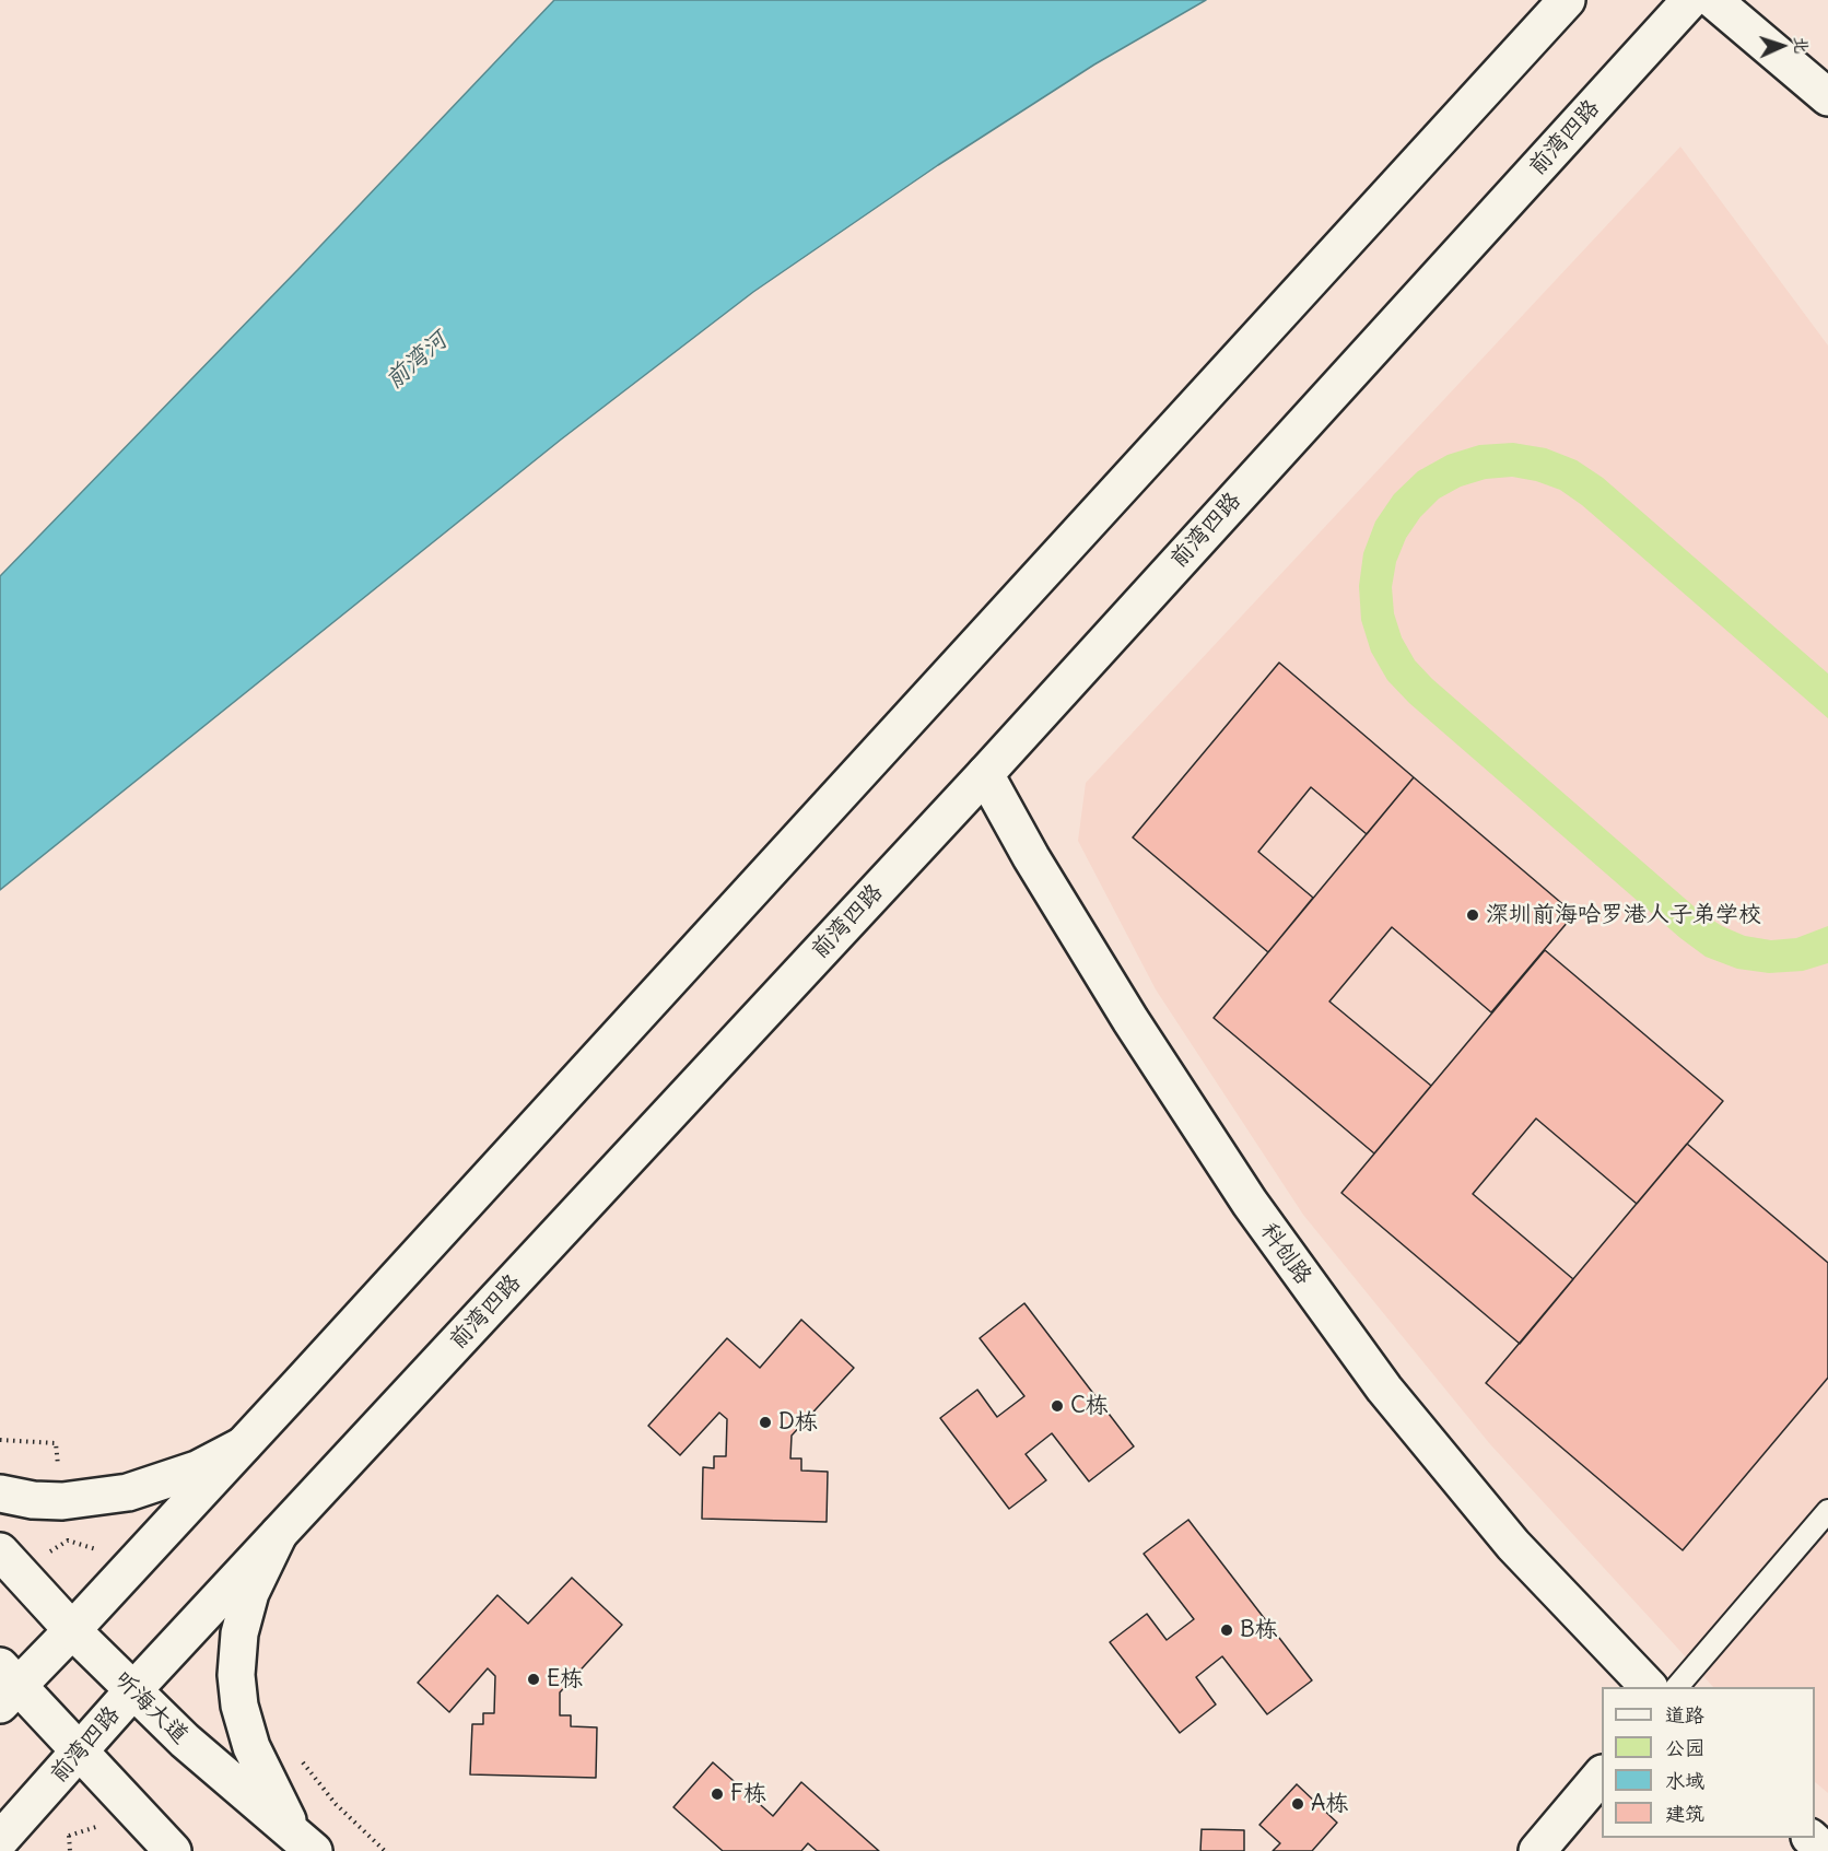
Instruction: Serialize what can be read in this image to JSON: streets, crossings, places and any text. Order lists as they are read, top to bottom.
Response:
{
  "streets": {
    "street": ["前湾四路", "科创路", "听海大道"]
  },
  "crossings": [
    ["前湾四路", "科创路"],
    ["前湾四路", "听海大道"]
  ],
  "water": ["前湾河"],
  "places": [
    "深圳前海哈罗港人子弟学校",
    "C栋",
    "D栋",
    "B栋",
    "E栋",
    "F栋",
    "A栋"
  ],
  "legend": [
    "道路",
    "公园",
    "水域",
    "建筑"
  ],
  "north": "right"
}
